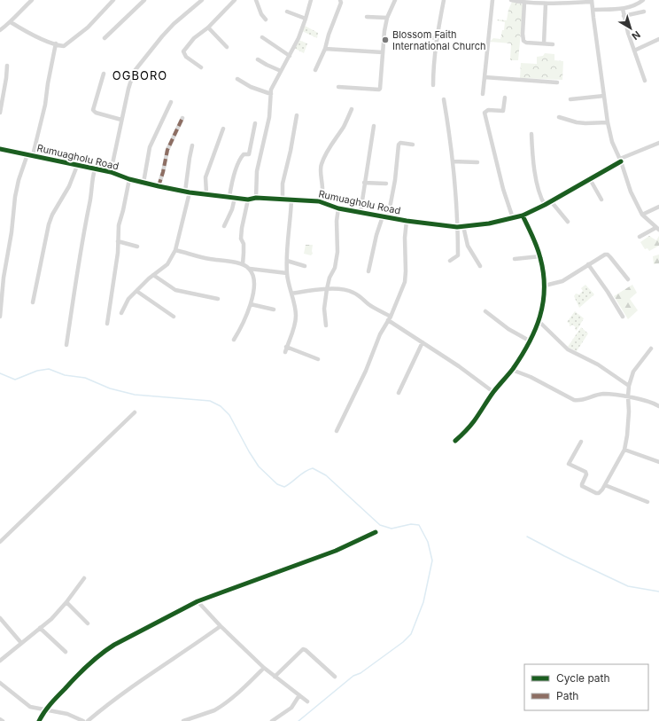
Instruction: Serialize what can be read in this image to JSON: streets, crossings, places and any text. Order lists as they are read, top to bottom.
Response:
{
  "streets": {
    "street": ["Rumuagholu Road"]
  },
  "districts": ["OGBORO"],
  "places": ["Blossom Faith International Church"],
  "legend": ["Cycle path", "Path"],
  "north": "bottom right"
}
